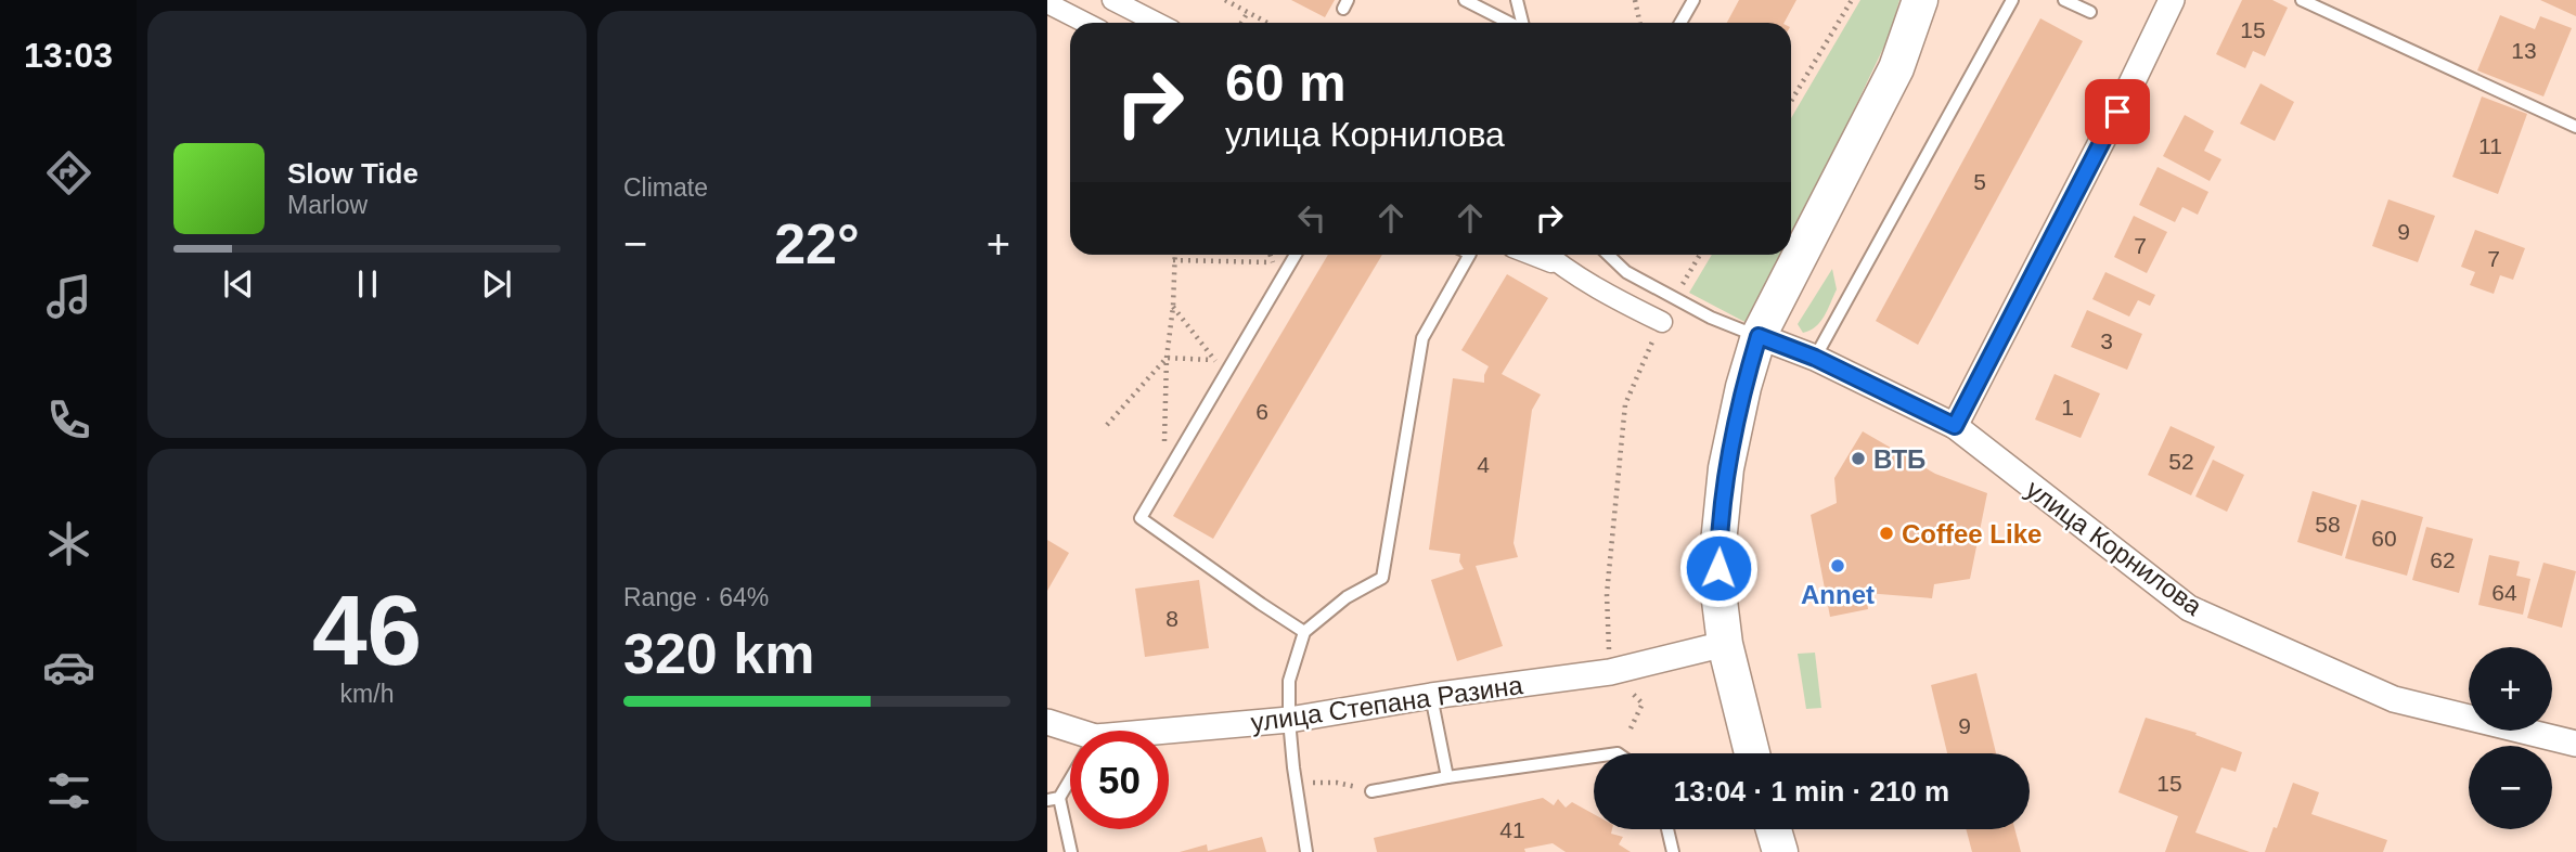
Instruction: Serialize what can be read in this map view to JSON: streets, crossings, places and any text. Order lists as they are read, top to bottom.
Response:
{
  "streets": {
    "street": ["улица Корнилова", "улица Степана Разина"]
  },
  "places": ["ВТБ", "Coffee Like", "Annet"],
  "house_numbers": [
    "15",
    "13",
    "11",
    "5",
    "9",
    "7",
    "7",
    "3",
    "1",
    "6",
    "52",
    "4",
    "58",
    "60",
    "62",
    "64",
    "8",
    "9",
    "15",
    "41"
  ],
  "page": {
    "tabs": "13:03",
    "tile": [
      "Climate",
      ["46", "km/h"],
      ["Range · 64%", "320 km"]
    ],
    "turn": ["60 m", "улица Корнилова"],
    "song": ["Slow Tide", "Marlow"],
    "heat": ["−", "22°", "+"],
    "map_buttons": ["+", "−"],
    "limit": "50",
    "trip": "13:04 · 1 min · 210 m"
  }
}
